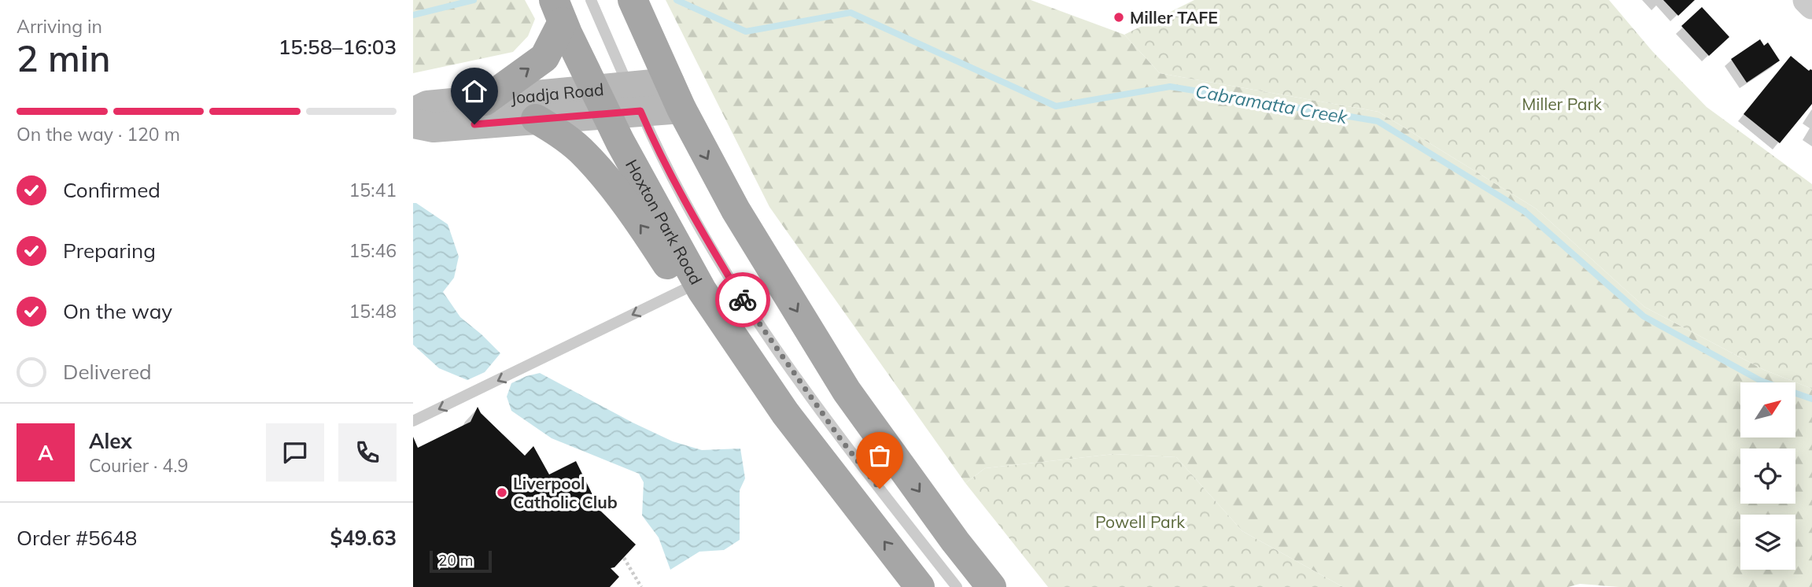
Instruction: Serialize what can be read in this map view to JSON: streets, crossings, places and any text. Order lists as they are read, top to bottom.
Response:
{
  "streets": {
    "main road": ["Joadja Road", "Hoxton Park Road"]
  },
  "crossings": [
    ["Joadja Road", "Hoxton Park Road"]
  ],
  "water": ["Cabramatta Creek"],
  "parks": ["Miller Park", "Powell Park"],
  "places": ["Miller TAFE", "Liverpool Catholic Club"],
  "scale_bar": "20 m",
  "north": "top right",
  "page": {
    "heading": ["2 min", "Arriving in", "15:58–16:03"],
    "panel": [
      "Alex",
      "Courier · 4.9",
      "Order #5648",
      "$49.63"
    ],
    "bar": "On the way · 120 m",
    "list": [
      ["Confirmed", "15:41"],
      ["Preparing", "15:46"],
      ["On the way", "15:48"],
      "Delivered"
    ],
    "round": "A",
    "scale": "20 m"
  }
}
